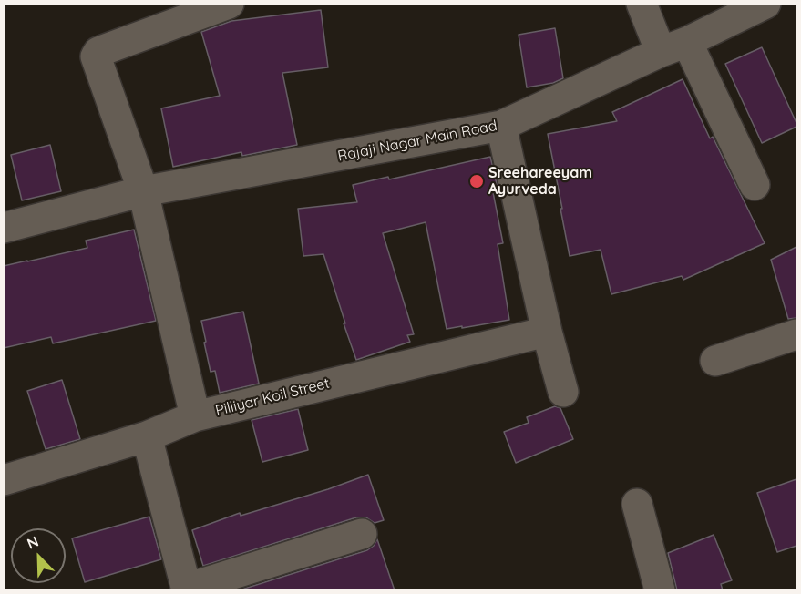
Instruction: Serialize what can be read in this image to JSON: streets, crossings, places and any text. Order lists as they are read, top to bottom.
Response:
{
  "streets": {
    "street": ["Rajaji Nagar Main Road", "Pilliyar Koil Street"]
  },
  "places": ["Sreehareeyam Ayurveda"],
  "north": "top left"
}
